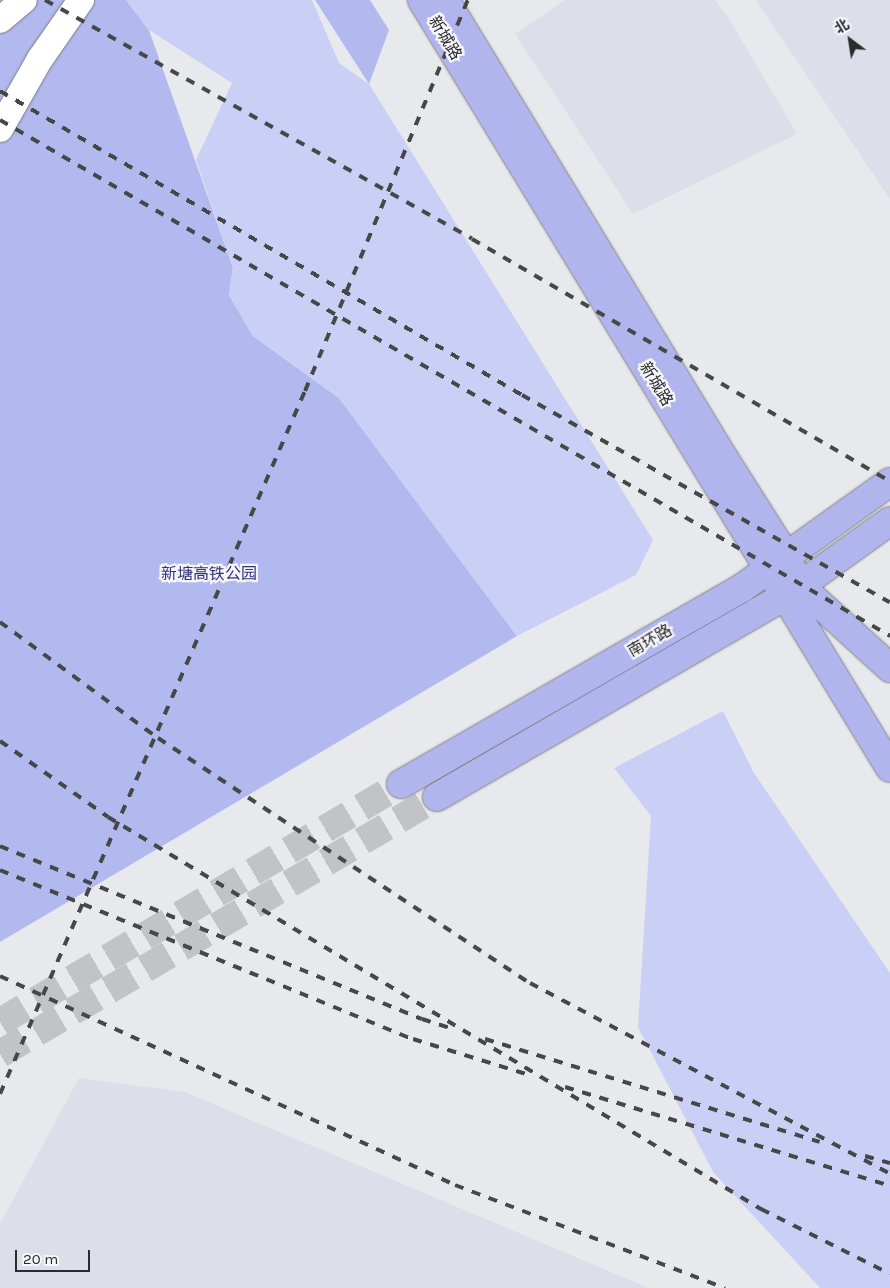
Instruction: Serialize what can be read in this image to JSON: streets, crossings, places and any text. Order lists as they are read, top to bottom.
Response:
{
  "streets": {
    "main road": ["新城路", "南环路"]
  },
  "crossings": [
    ["新城路", "南环路"]
  ],
  "parks": ["新塘高铁公园"],
  "scale_bar": "20 m",
  "north": "top left"
}
